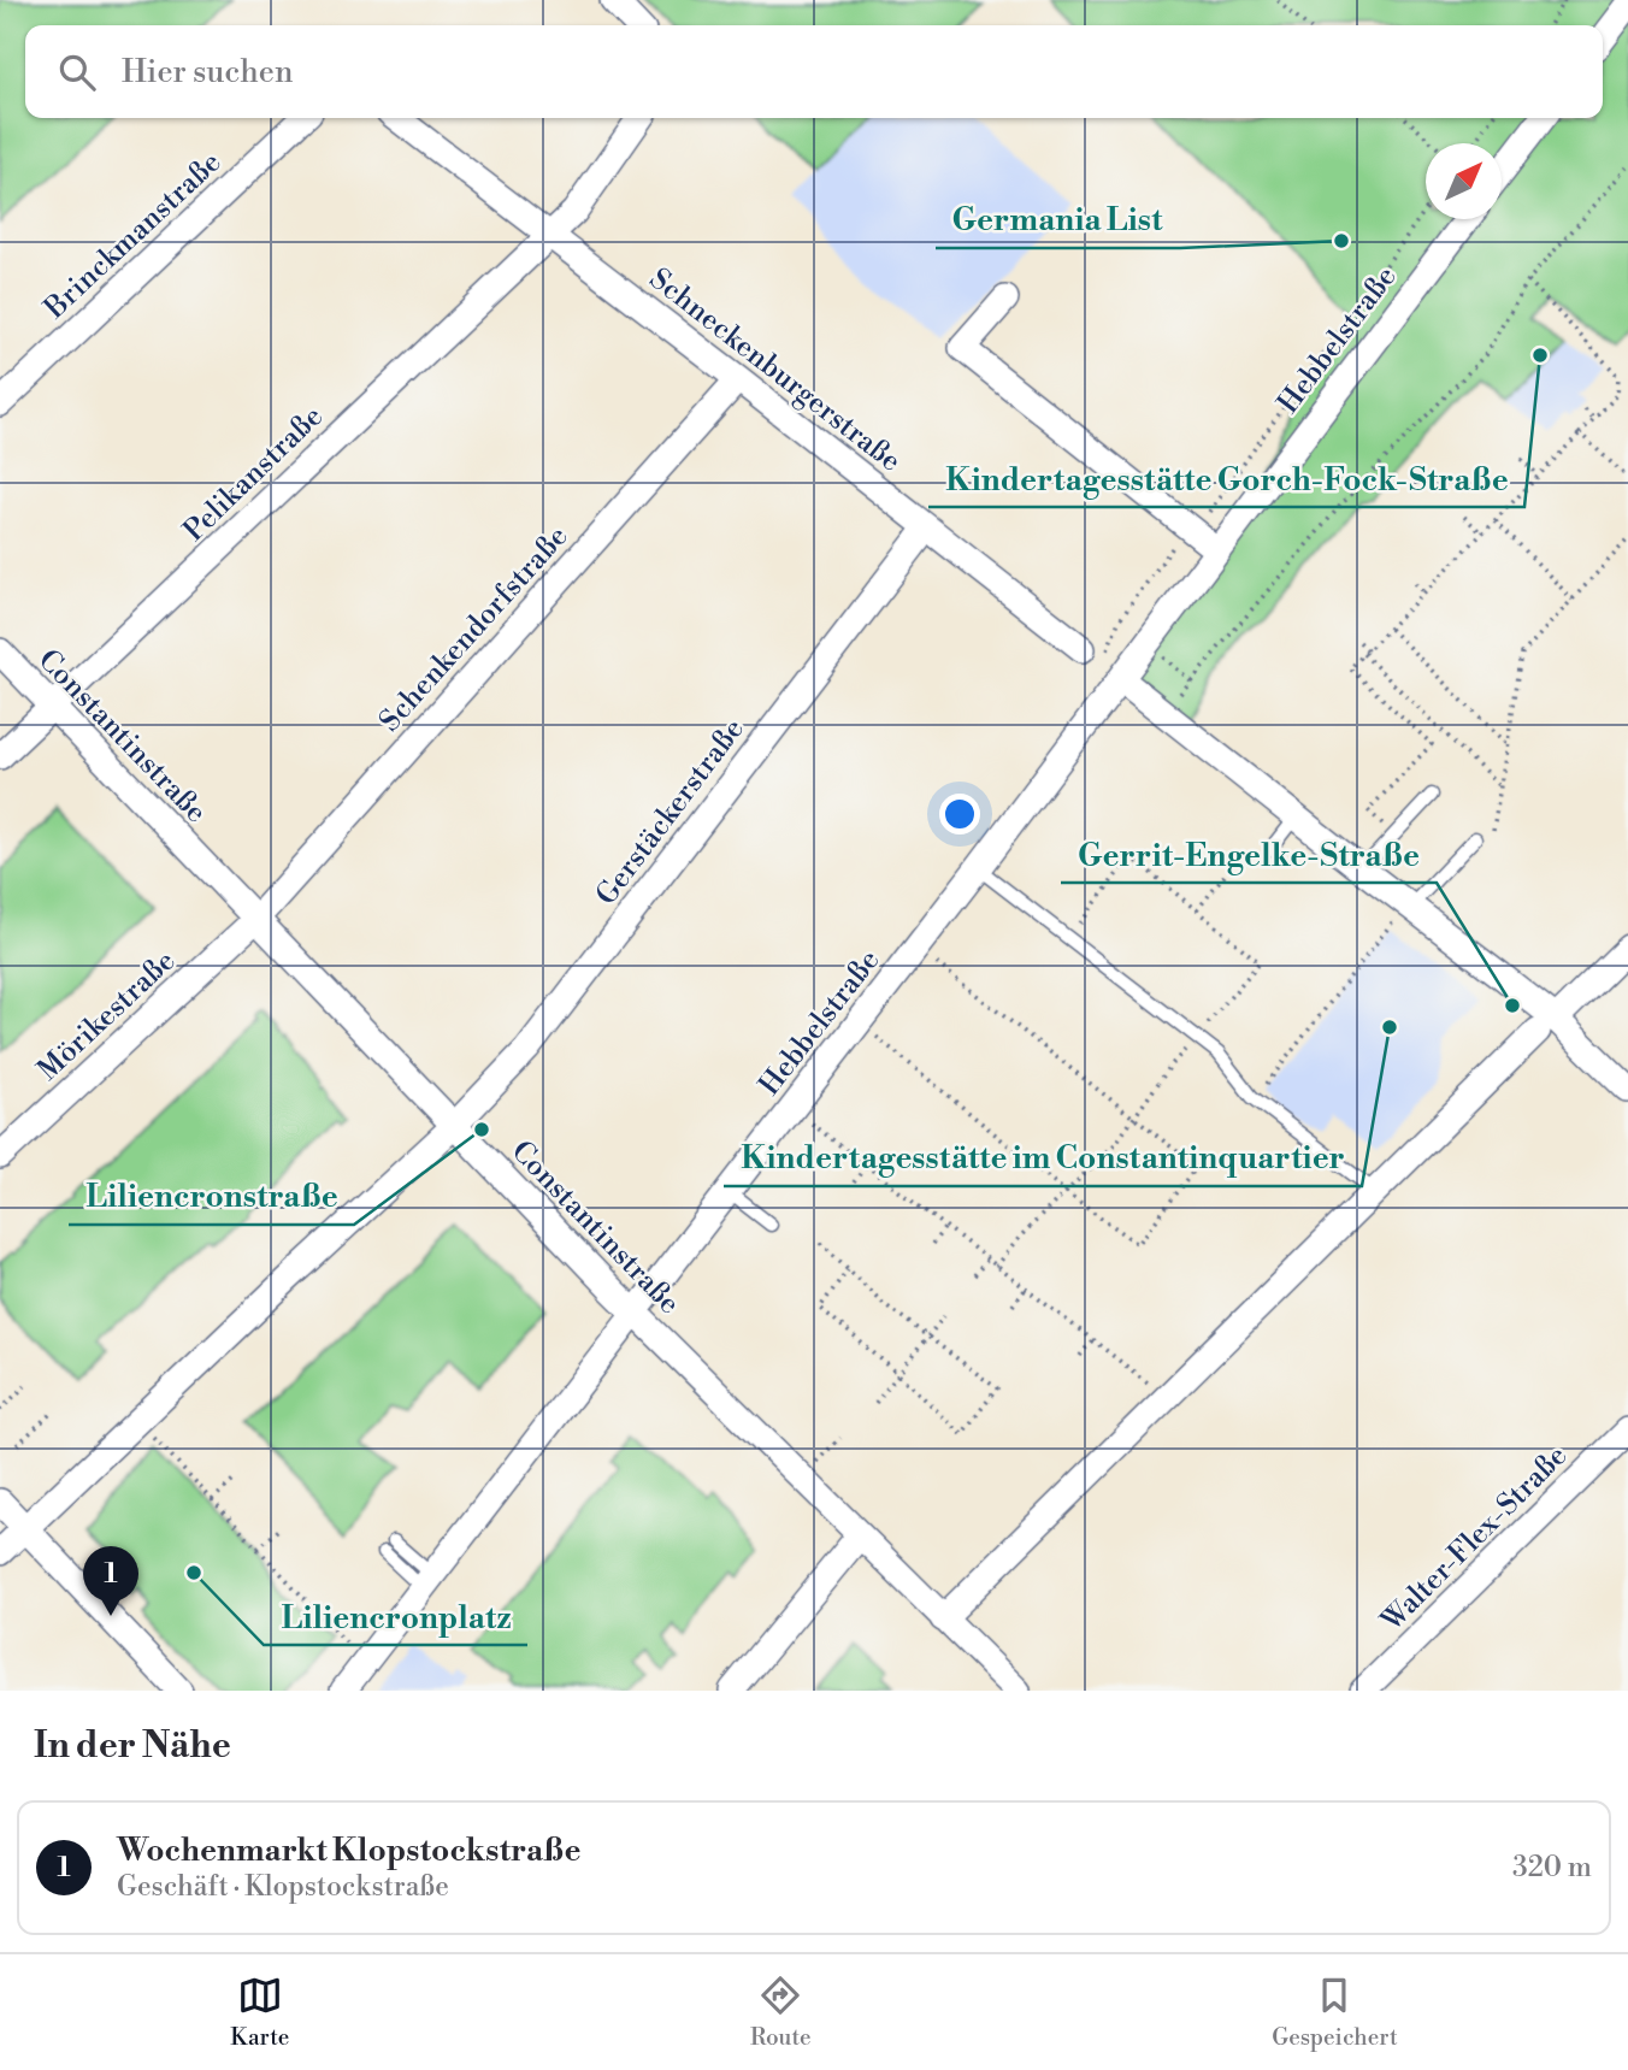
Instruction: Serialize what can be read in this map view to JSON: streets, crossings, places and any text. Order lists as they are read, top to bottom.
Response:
{
  "streets": {
    "street": [
      "Brinckmanstraße",
      "Hebbelstraße",
      "Schneckenburgerstraße",
      "Pelikanstraße",
      "Schenkendorfstraße",
      "Constantinstraße",
      "Gerstäckerstraße",
      "Mörikestraße",
      "Walter-Flex-Straße"
    ]
  },
  "crossings": [
    ["Hebbelstraße", "Constantinstraße"],
    ["Schneckenburgerstraße", "Pelikanstraße"],
    ["Schneckenburgerstraße", "Schenkendorfstraße"],
    ["Schneckenburgerstraße", "Gerstäckerstraße"],
    ["Pelikanstraße", "Constantinstraße"],
    ["Schenkendorfstraße", "Constantinstraße"],
    ["Schenkendorfstraße", "Mörikestraße"],
    ["Constantinstraße", "Gerstäckerstraße"],
    ["Constantinstraße", "Mörikestraße"]
  ],
  "places": [
    "Germania List",
    "Kindertagesstätte Gorch-Fock-Straße",
    "Gerrit-Engelke-Straße",
    "Kindertagesstätte im Constantinquartier",
    "Liliencronstraße",
    "Liliencronplatz"
  ],
  "north": "top right",
  "page": {
    "search": "Hier suchen",
    "pins": "1",
    "heading": "In der Nähe",
    "list": [
      {
        "mark": "1",
        "name": "Wochenmarkt Klopstockstraße",
        "note": "Geschäft · Klopstockstraße",
        "value": "320 m"
      }
    ],
    "nav": ["Karte", "Route", "Gespeichert"]
  }
}
